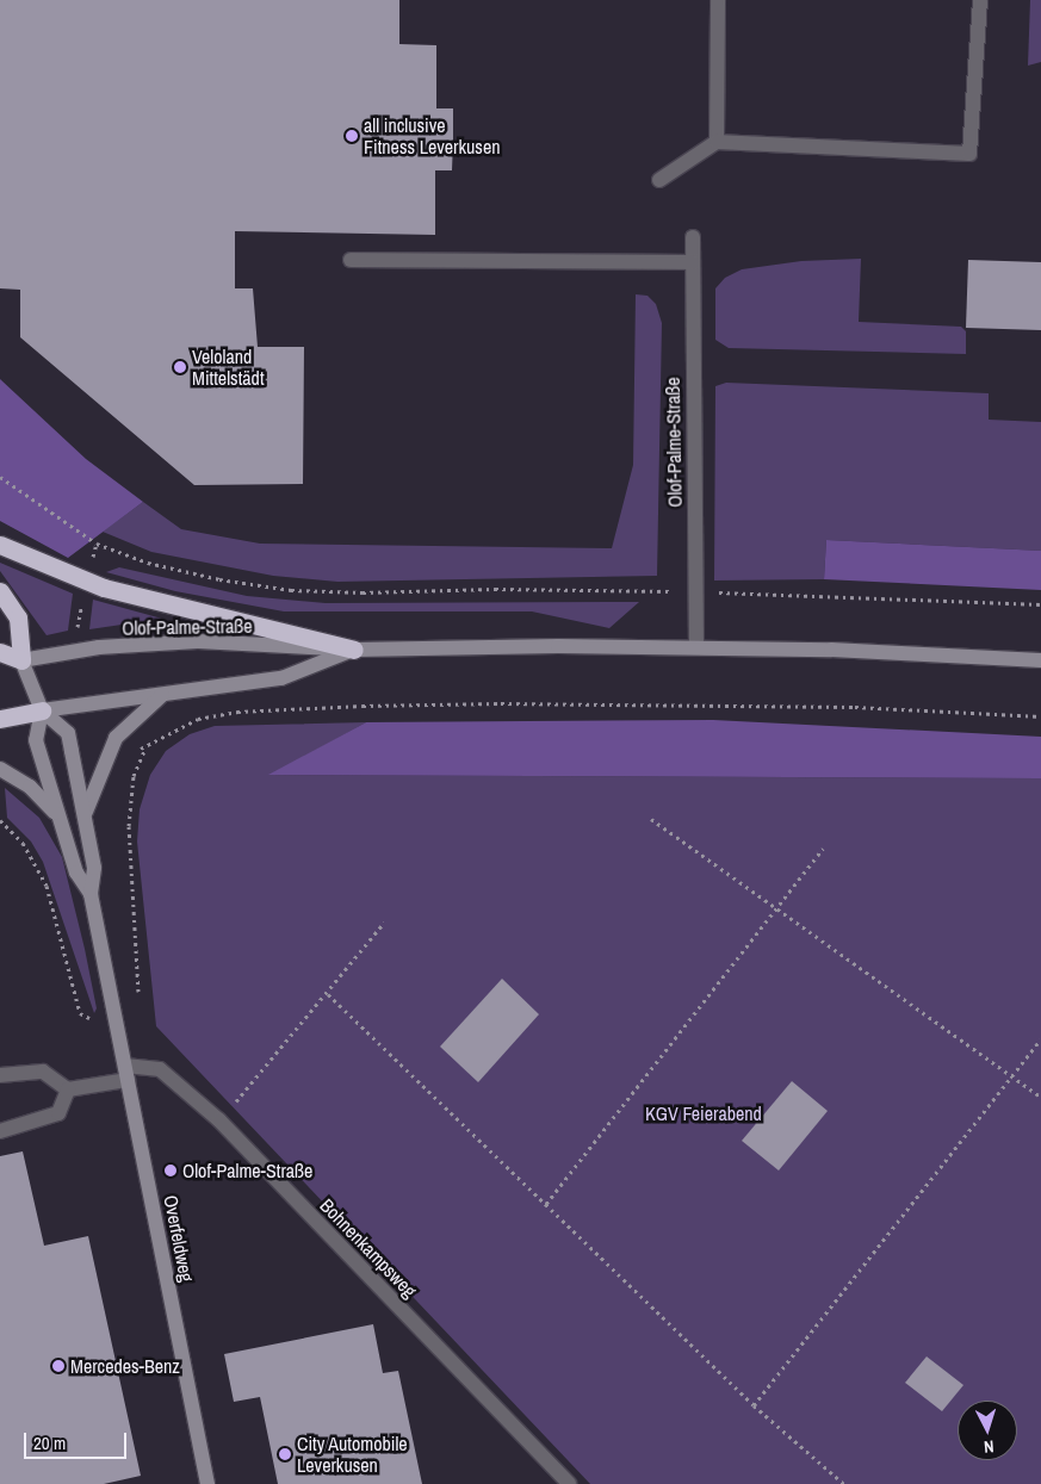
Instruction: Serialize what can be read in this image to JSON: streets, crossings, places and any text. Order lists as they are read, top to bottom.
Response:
{
  "streets": {
    "main road": ["Olof-Palme-Straße", "Overfeldweg"],
    "lane": ["Bohnenkampsweg"]
  },
  "crossings": [
    ["Olof-Palme-Straße", "Overfeldweg"],
    ["Overfeldweg", "Bohnenkampsweg"]
  ],
  "parks": ["KGV Feierabend"],
  "places": [
    "all inclusive Fitness Leverkusen",
    "Veloland Mittelstädt",
    "Olof-Palme-Straße",
    "Mercedes-Benz",
    "City Automobile Leverkusen"
  ],
  "scale_bar": "20 m",
  "north": "bottom"
}
